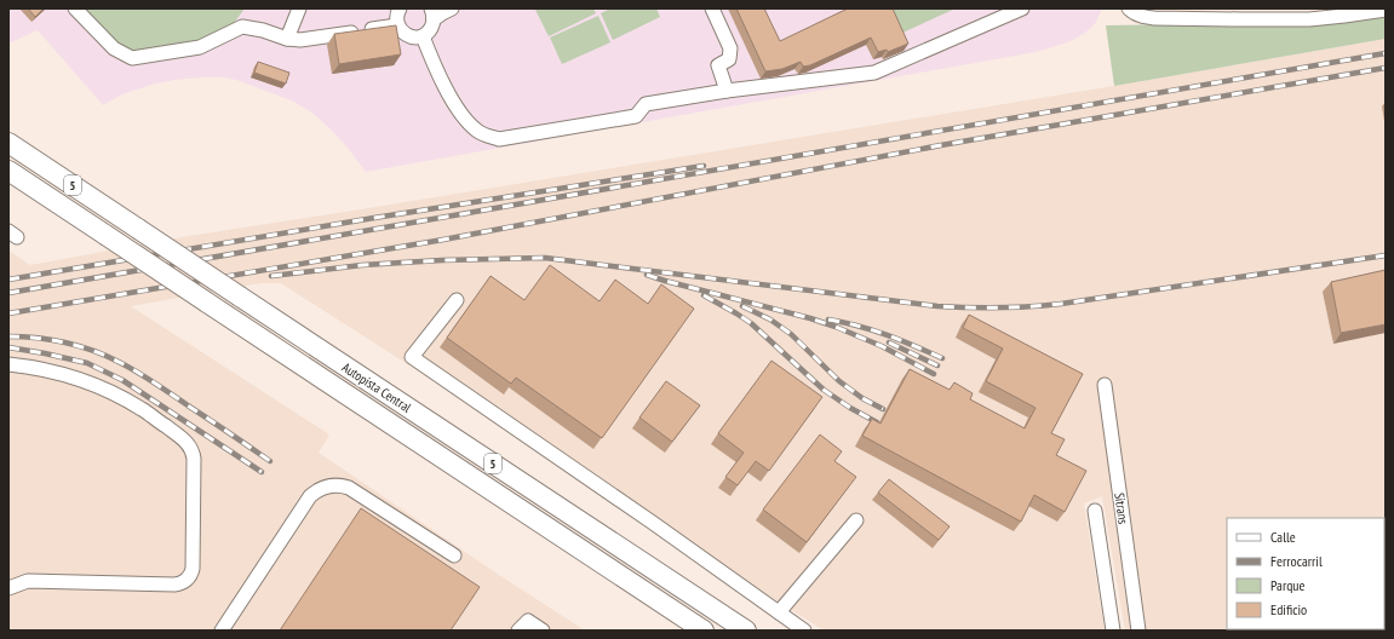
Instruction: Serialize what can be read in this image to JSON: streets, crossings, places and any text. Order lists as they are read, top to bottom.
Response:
{
  "streets": {
    "highway": ["5", "Autopista Central"],
    "street": ["Sitrans"]
  },
  "legend": [
    "Calle",
    "Ferrocarril",
    "Parque",
    "Edificio"
  ]
}
